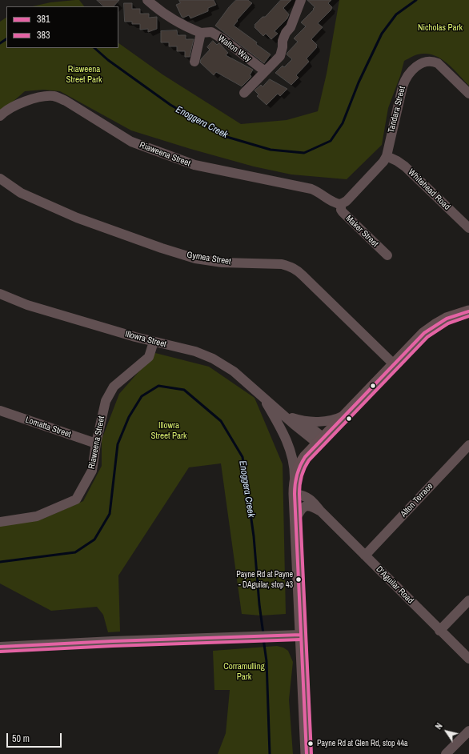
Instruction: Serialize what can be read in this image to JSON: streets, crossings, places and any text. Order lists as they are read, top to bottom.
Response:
{
  "streets": {
    "street": [
      "Walton Way",
      "Tandara Street",
      "Riaweena Street",
      "Whitehead Road",
      "Maker Street",
      "Gymea Street",
      "Illowra Street",
      "Lomatta Street",
      "Alton Terrace",
      "D'Aguilar Road"
    ]
  },
  "crossings": [
    ["Tandara Street", "Riaweena Street"],
    ["Tandara Street", "Whitehead Road"],
    ["Tandara Street", "Maker Street"],
    ["Riaweena Street", "Maker Street"],
    ["Riaweena Street", "Illowra Street"],
    ["Riaweena Street", "Lomatta Street"],
    ["Alton Terrace", "D'Aguilar Road"]
  ],
  "water": ["Enoggera Creek"],
  "parks": [
    "Nicholas Park",
    "Riaweena Street Park",
    "Illowra Street Park",
    "Corramulling Park"
  ],
  "places": ["Payne Rd at Payne - DAguilar, stop 43", "Payne Rd at Glen Rd, stop 44a"],
  "lines": ["transit line 381", "transit line 383"],
  "legend": ["381", "383"],
  "scale_bar": "50 m",
  "north": "top left"
}
